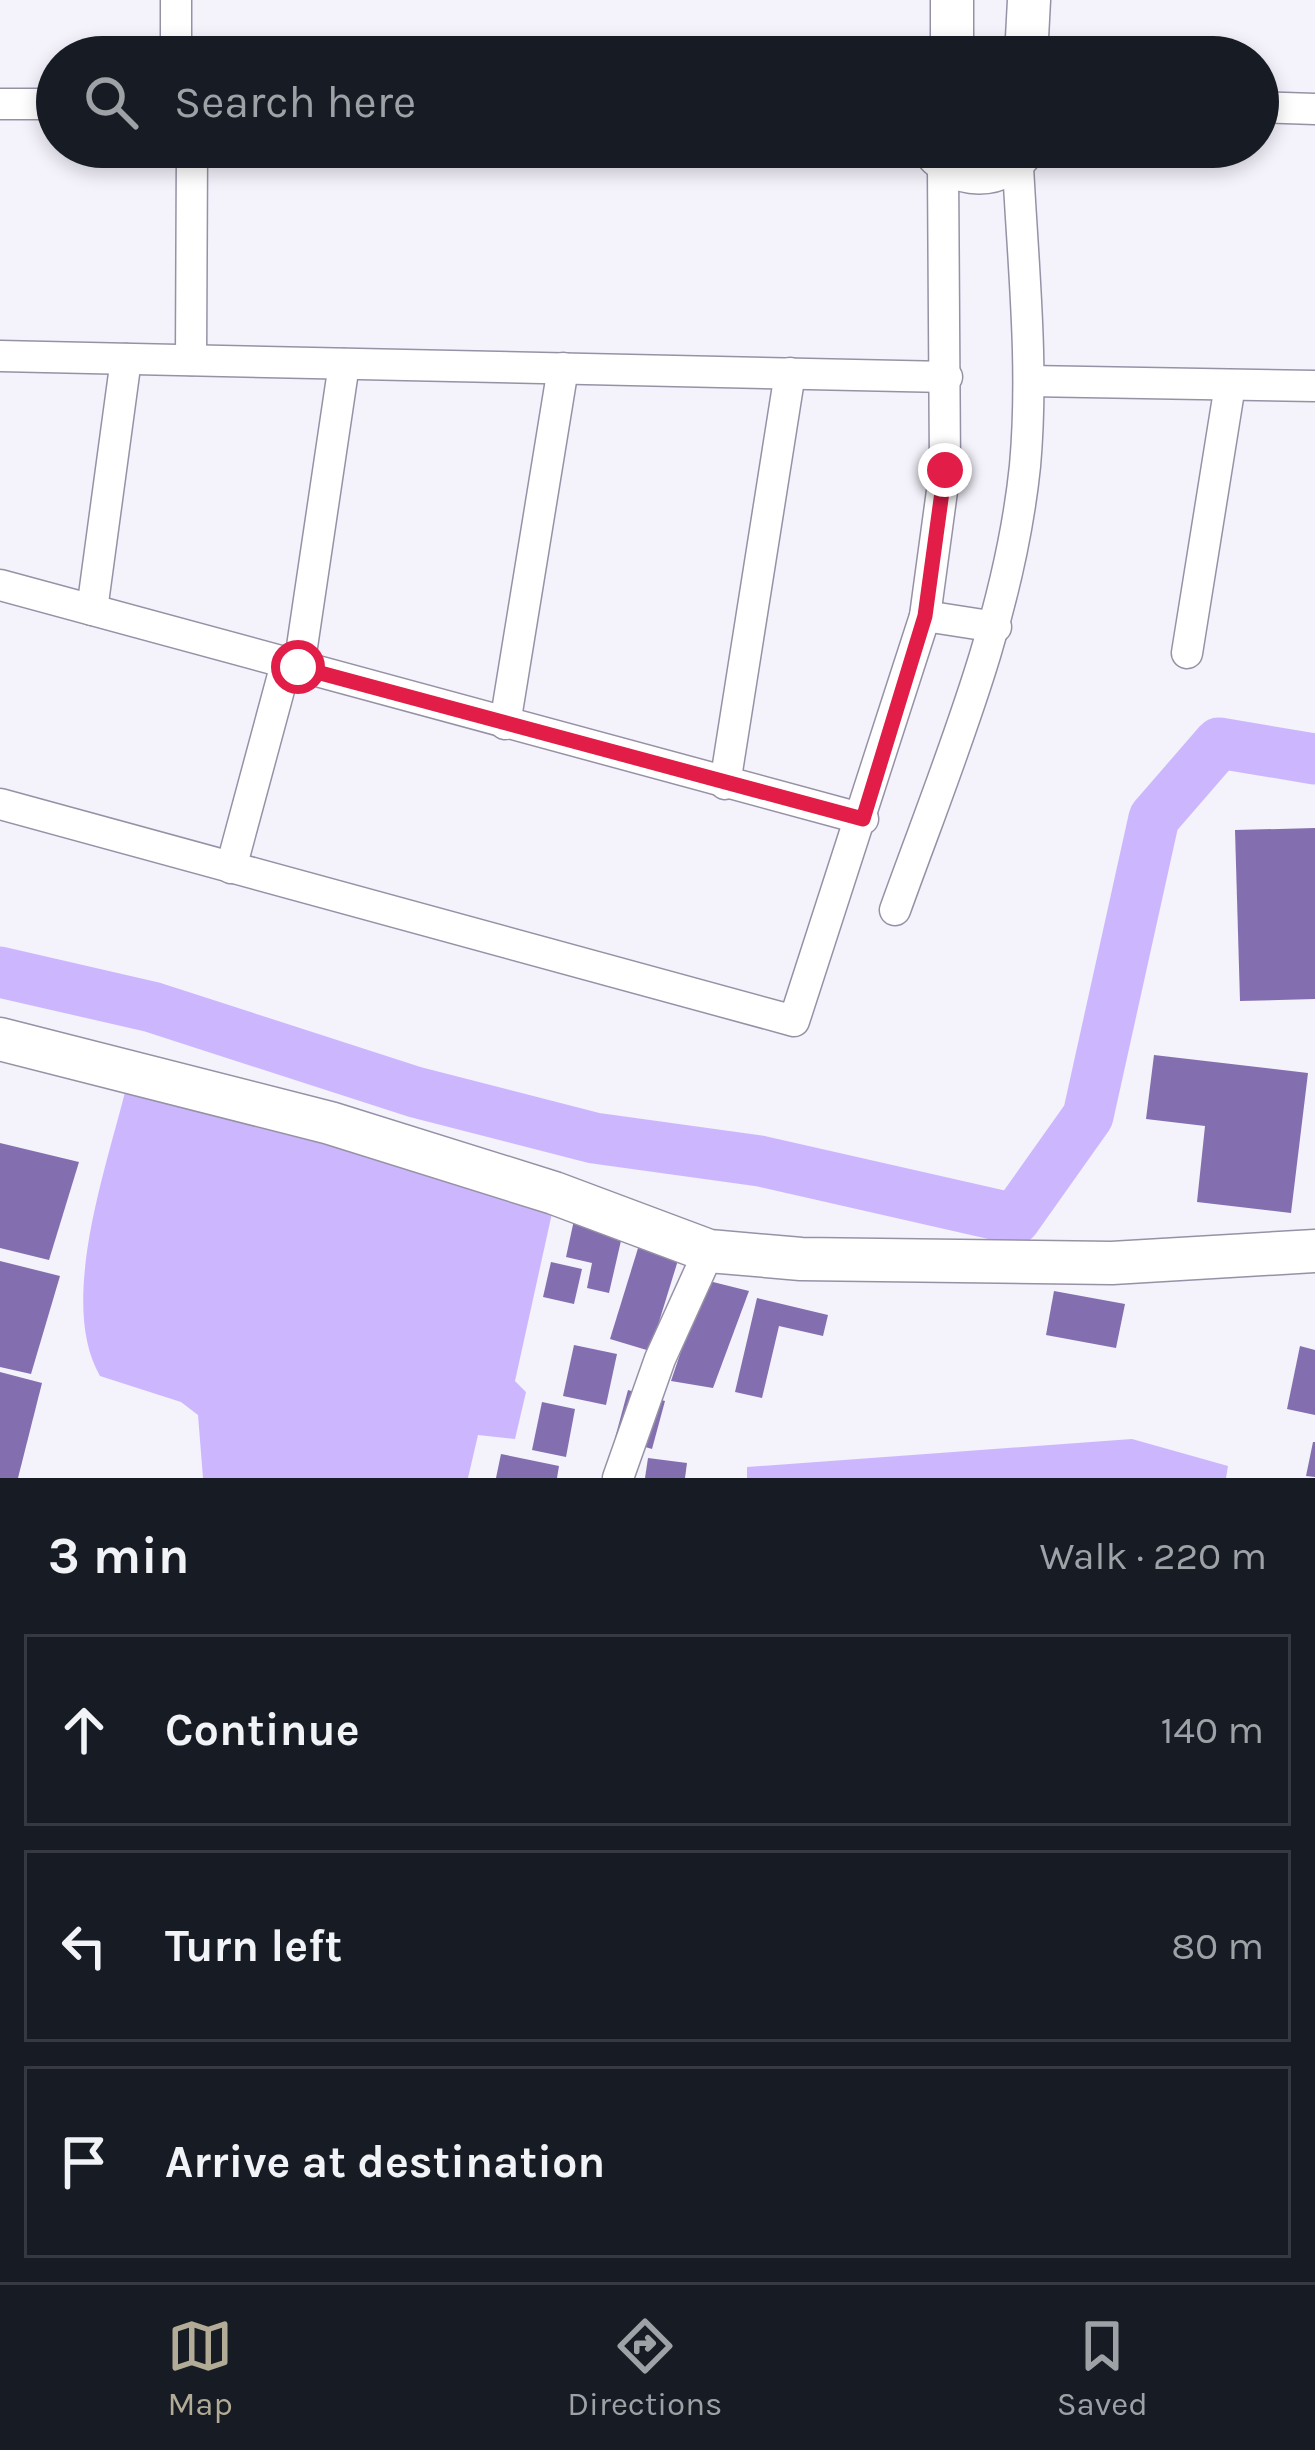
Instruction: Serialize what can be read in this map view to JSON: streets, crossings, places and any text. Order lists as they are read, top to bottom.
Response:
{
  "page": {
    "search": "Search here",
    "heading": ["3 min", "Walk · 220 m"],
    "list": [
      ["Continue", "140 m"],
      ["Turn left", "80 m"],
      "Arrive at destination"
    ],
    "nav": ["Map", "Directions", "Saved"]
  }
}
